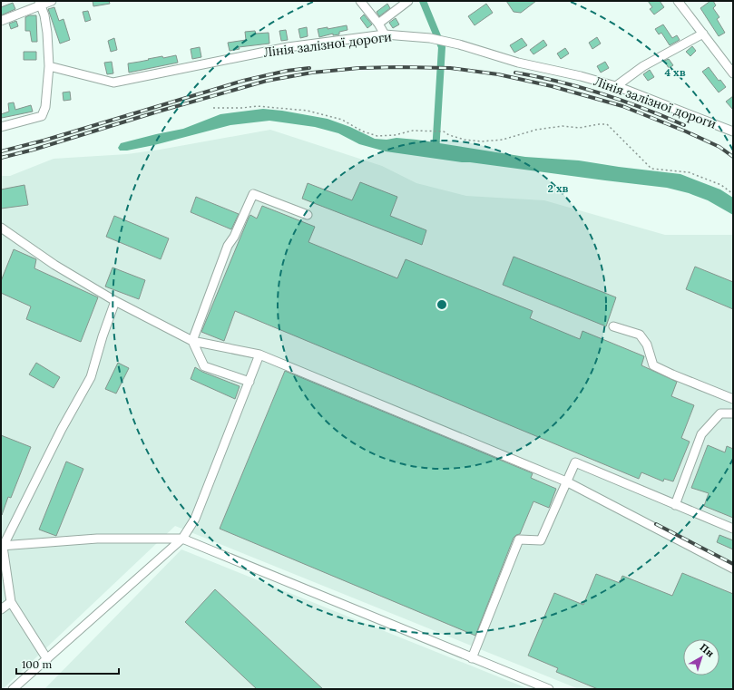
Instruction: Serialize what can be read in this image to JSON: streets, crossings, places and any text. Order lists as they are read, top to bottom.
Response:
{
  "streets": {
    "street": ["Лінія залізної дороги"]
  },
  "scale_bar": "100 m",
  "north": "top right",
  "rings": ["4 хв", "2 хв"]
}
